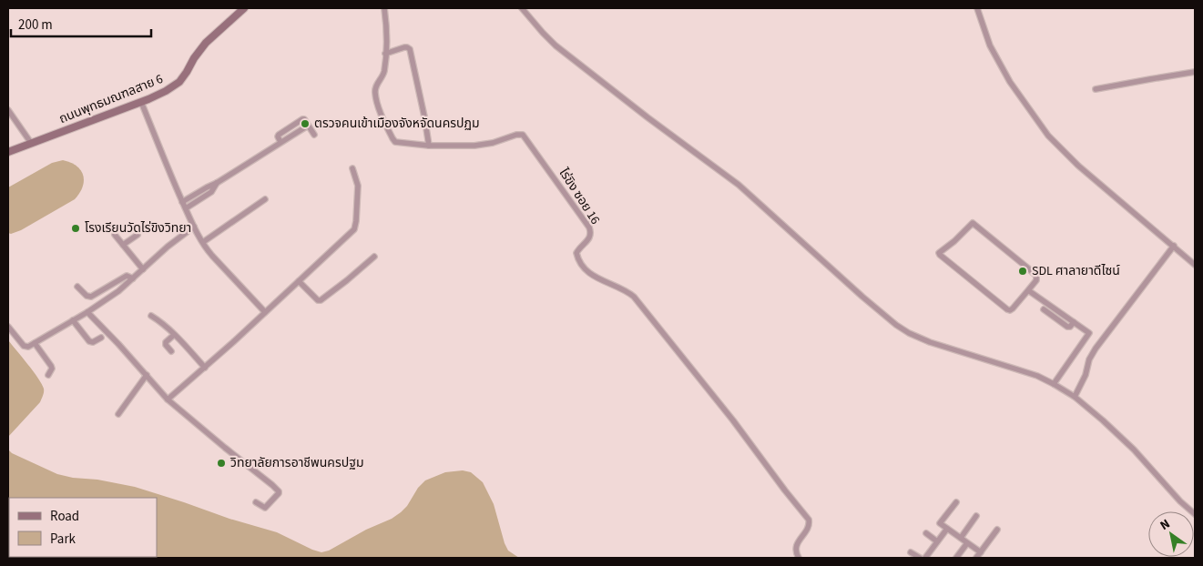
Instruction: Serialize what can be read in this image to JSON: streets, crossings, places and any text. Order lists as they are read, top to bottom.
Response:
{
  "streets": {
    "main road": ["ถนนพุทธมณฑลสาย 6"],
    "street": ["ไร่ขิง ซอย 16"]
  },
  "places": [
    "ตรวจคนเข้าเมืองจังหจัดนครปฏม",
    "โรงเรียนวัดไร่ขิงวิทยา",
    "SDL ศาลายาดีไซน์",
    "วิทยาลัยการอาชีพนครปฐม"
  ],
  "legend": ["Road", "Park"],
  "scale_bar": "200 m",
  "north": "top left"
}
